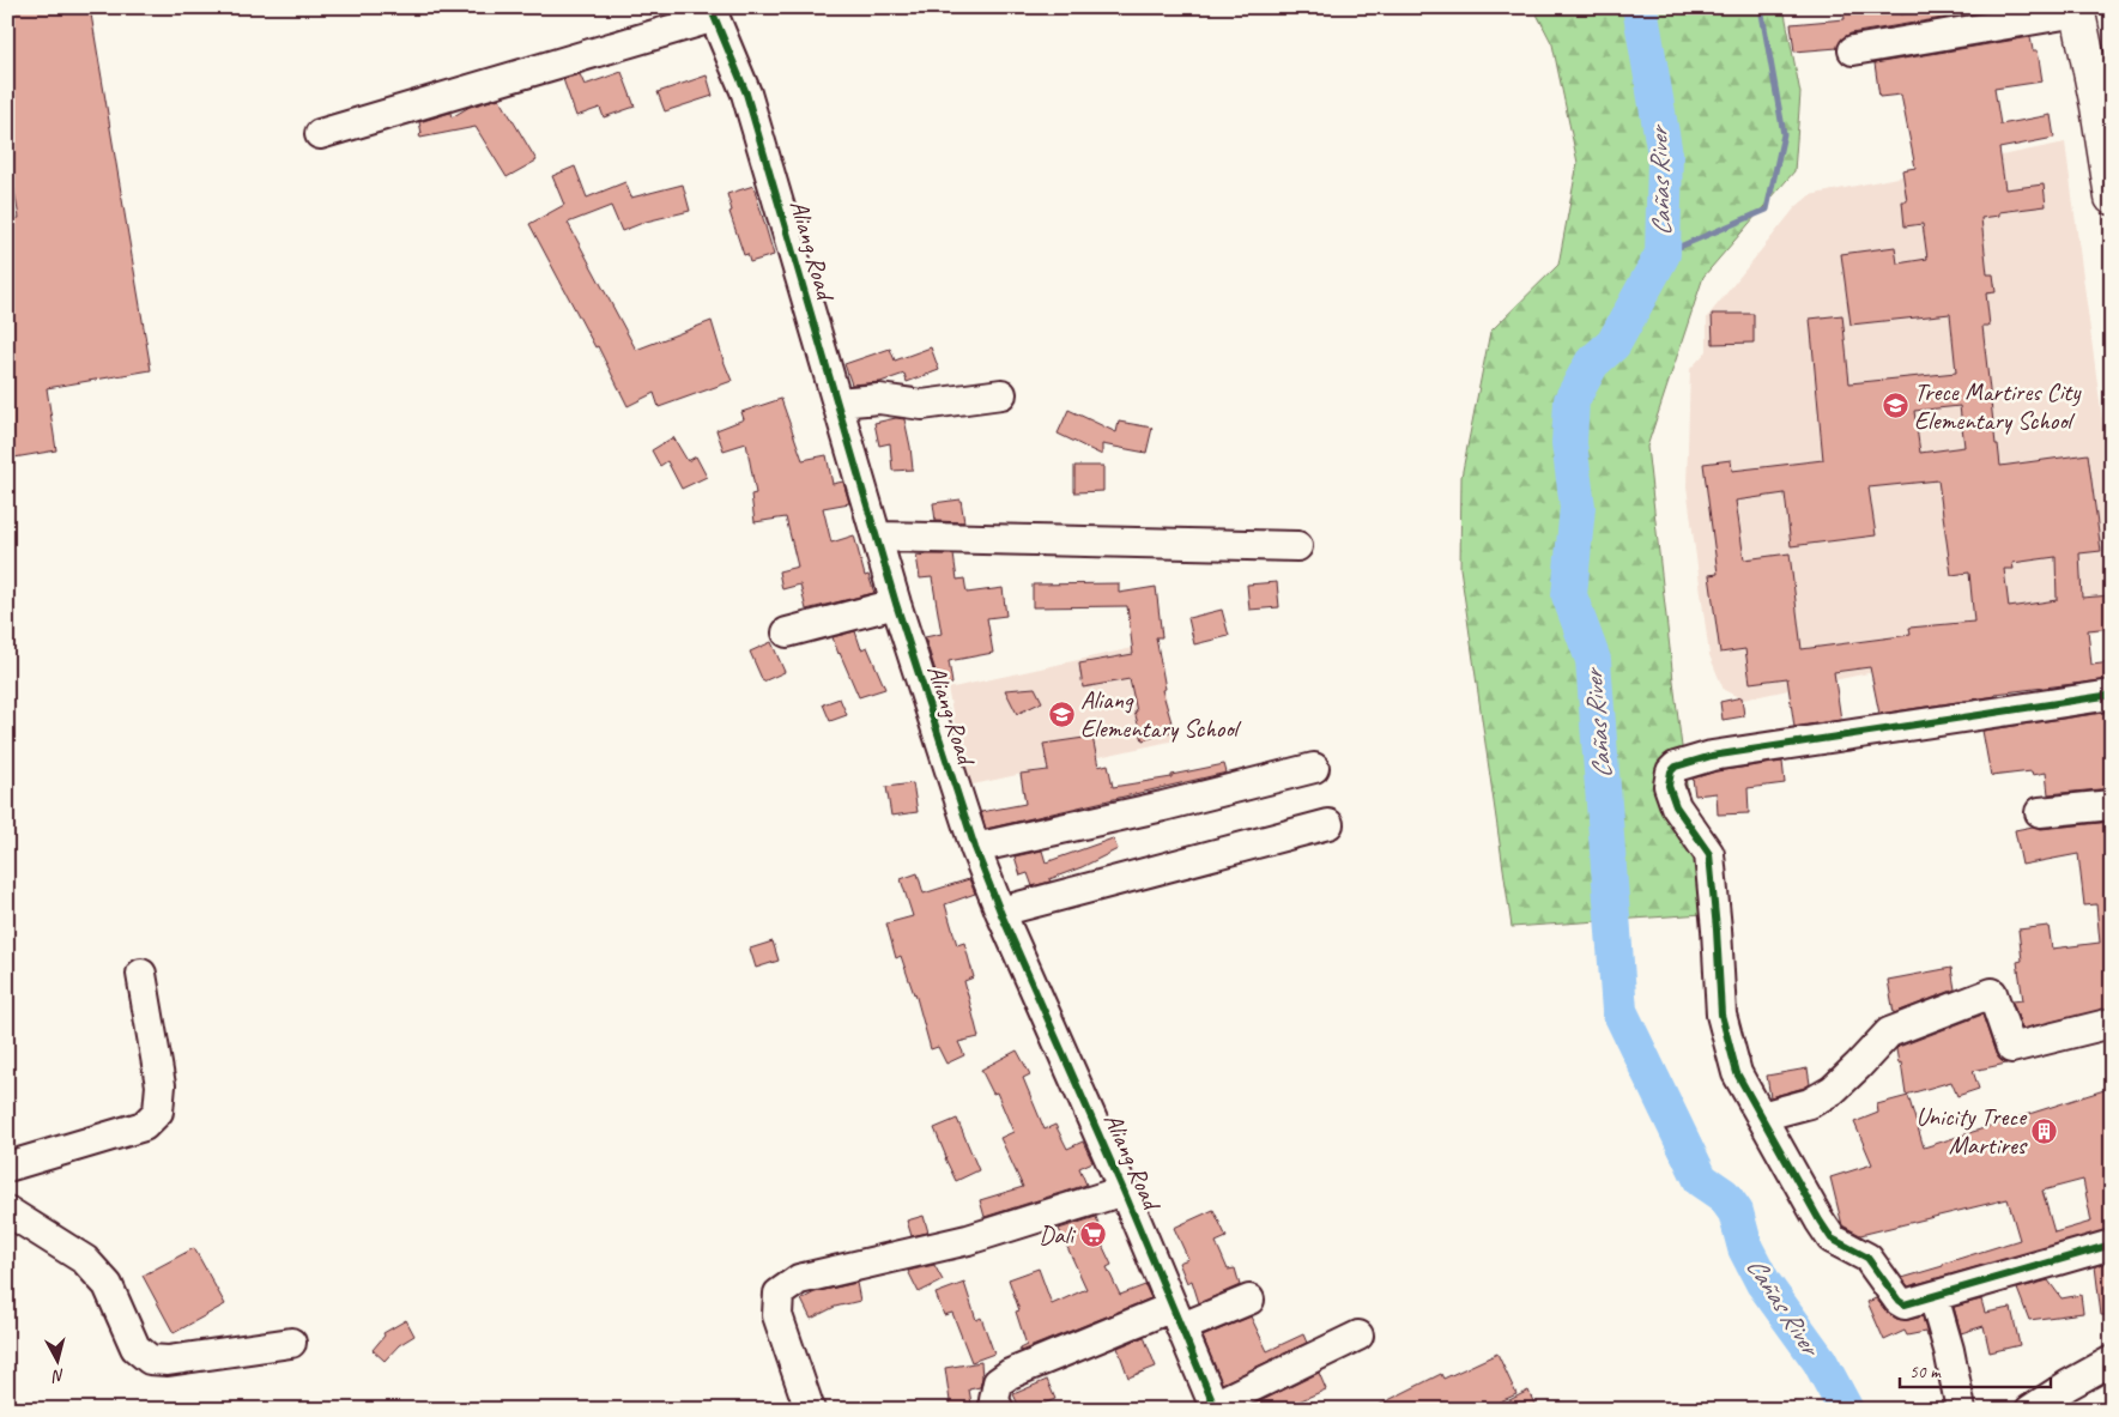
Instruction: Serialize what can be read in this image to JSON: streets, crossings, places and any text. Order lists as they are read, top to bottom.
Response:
{
  "streets": {
    "street": ["Aliang Road"]
  },
  "water": ["Cañas River"],
  "places": {
    "school or university": ["Trece Martires City Elementary School", "Aliang Elementary School"],
    "building": ["Unicity Trece Martires"],
    "supermarket": ["Dali"]
  },
  "scale_bar": "50 m",
  "north": "bottom"
}
